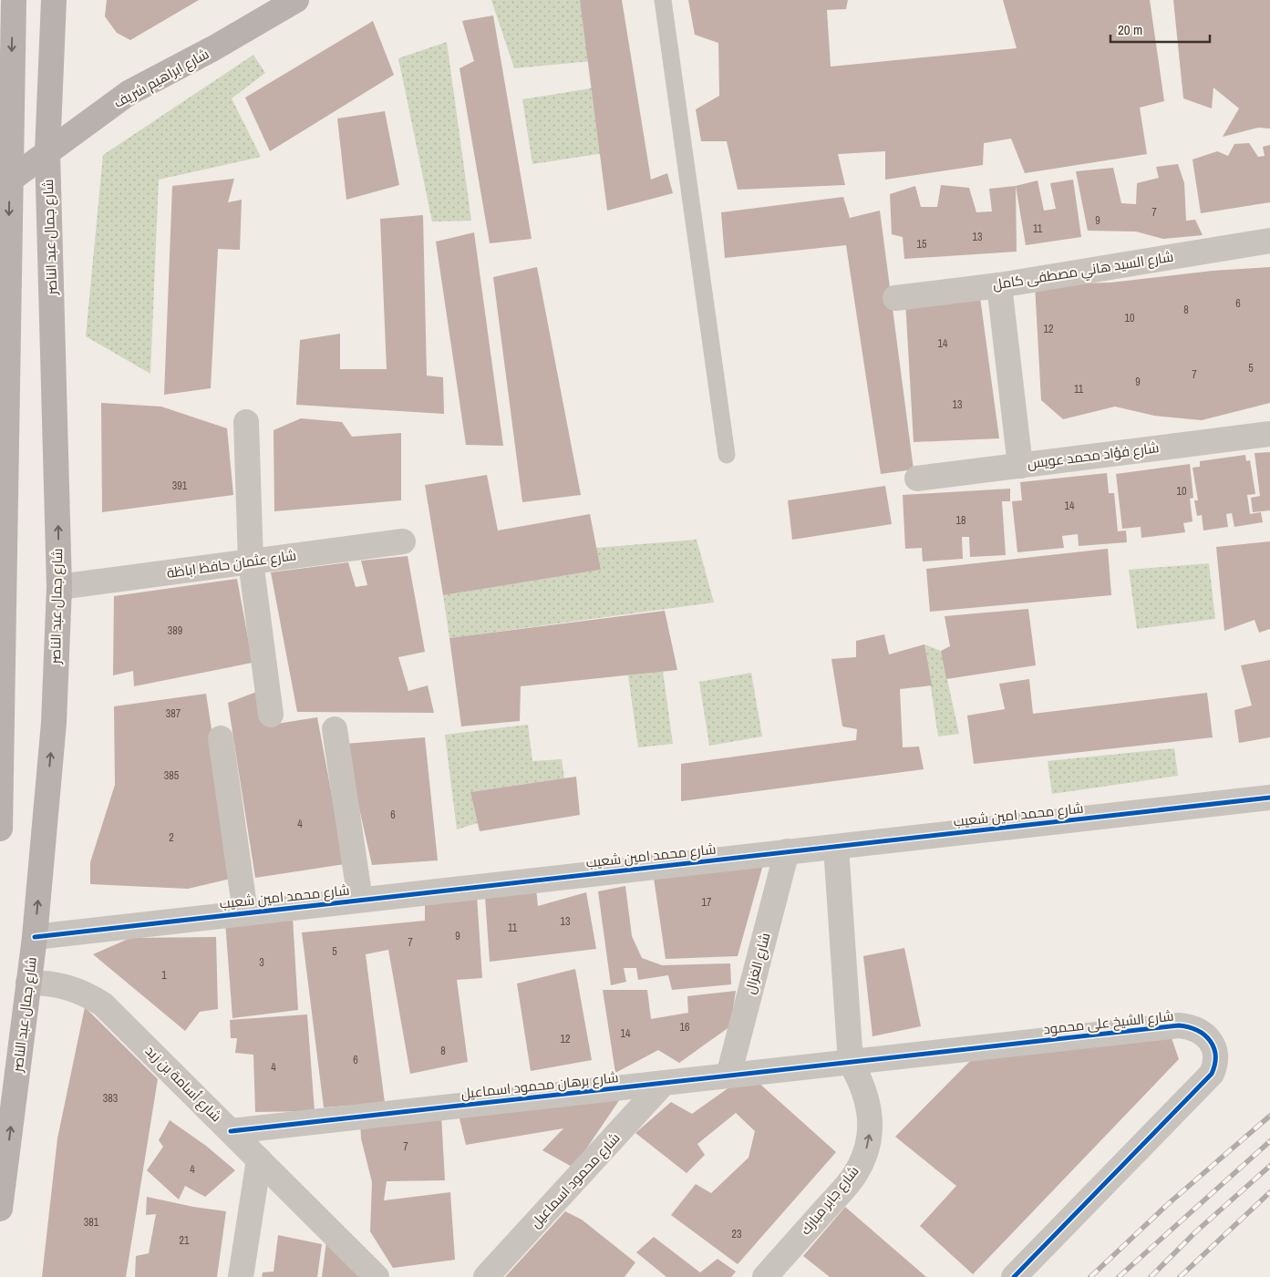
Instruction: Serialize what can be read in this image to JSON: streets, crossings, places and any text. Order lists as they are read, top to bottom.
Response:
{
  "streets": {
    "main road": ["شارع ابراهيم شريف", "شارع جمال عبد الناصر"],
    "street": [
      "شارع السيد هاني مصطفى كامل",
      "شارع فؤاد محمد عويس",
      "شارع عثمان حافظ اباظة",
      "شارع محمد امين شعيب",
      "شارع الغزال",
      "شارع الشيخ على محمود",
      "شارع أسامة بن زيد",
      "شارع برهان محمود اسماعيل",
      "شارع محمود اسماعيل",
      "شارع جابر مبارك"
    ]
  },
  "crossings": [
    ["شارع ابراهيم شريف", "شارع جمال عبد الناصر"],
    ["شارع جمال عبد الناصر", "شارع عثمان حافظ اباظة"],
    ["شارع جمال عبد الناصر", "شارع محمد امين شعيب"],
    ["شارع جمال عبد الناصر", "شارع أسامة بن زيد"],
    ["شارع محمد امين شعيب", "شارع الغزال"],
    ["شارع الغزال", "شارع برهان محمود اسماعيل"],
    ["شارع الشيخ على محمود", "شارع برهان محمود اسماعيل"],
    ["شارع الشيخ على محمود", "شارع جابر مبارك"],
    ["شارع أسامة بن زيد", "شارع برهان محمود اسماعيل"],
    ["شارع برهان محمود اسماعيل", "شارع محمود اسماعيل"],
    ["شارع برهان محمود اسماعيل", "شارع جابر مبارك"]
  ],
  "one_way": ["شارع جابر مبارك"],
  "house_numbers": [
    "7",
    "9",
    "11",
    "13",
    "15",
    "6",
    "8",
    "10",
    "12",
    "14",
    "5",
    "7",
    "9",
    "11",
    "13",
    "391",
    "10",
    "14",
    "18",
    "389",
    "387",
    "385",
    "6",
    "4",
    "2",
    "17",
    "13",
    "11",
    "9",
    "7",
    "5",
    "3",
    "1",
    "16",
    "14",
    "12",
    "8",
    "6",
    "4",
    "383",
    "7",
    "4",
    "381",
    "23",
    "21"
  ],
  "scale_bar": "20 m"
}
